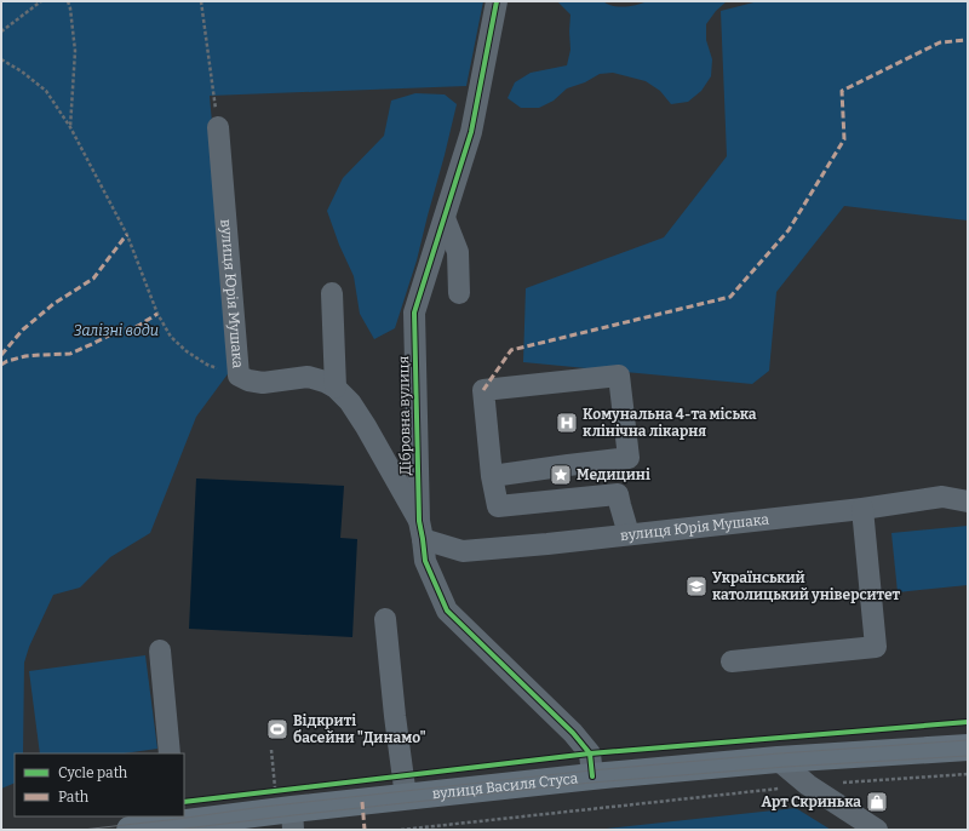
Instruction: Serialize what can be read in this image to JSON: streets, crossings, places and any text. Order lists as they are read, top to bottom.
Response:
{
  "streets": {
    "main road": ["вулиця Василя Стуса"],
    "street": ["вулиця Юрія Мушака", "Дібровна вулиця"]
  },
  "crossings": [
    ["вулиця Юрія Мушака", "Дібровна вулиця"],
    ["Дібровна вулиця", "вулиця Василя Стуса"]
  ],
  "parks": ["Залізні води"],
  "places": {
    "hospital": ["Комунальна 4-та міська клінічна лікарня"],
    "place": ["Медицині"],
    "school or university": ["Український католицький університет"],
    "sports": ["Відкриті басейни \"Динамо\""],
    "shop": ["Арт Скринька"]
  },
  "legend": ["Cycle path", "Path"]
}
